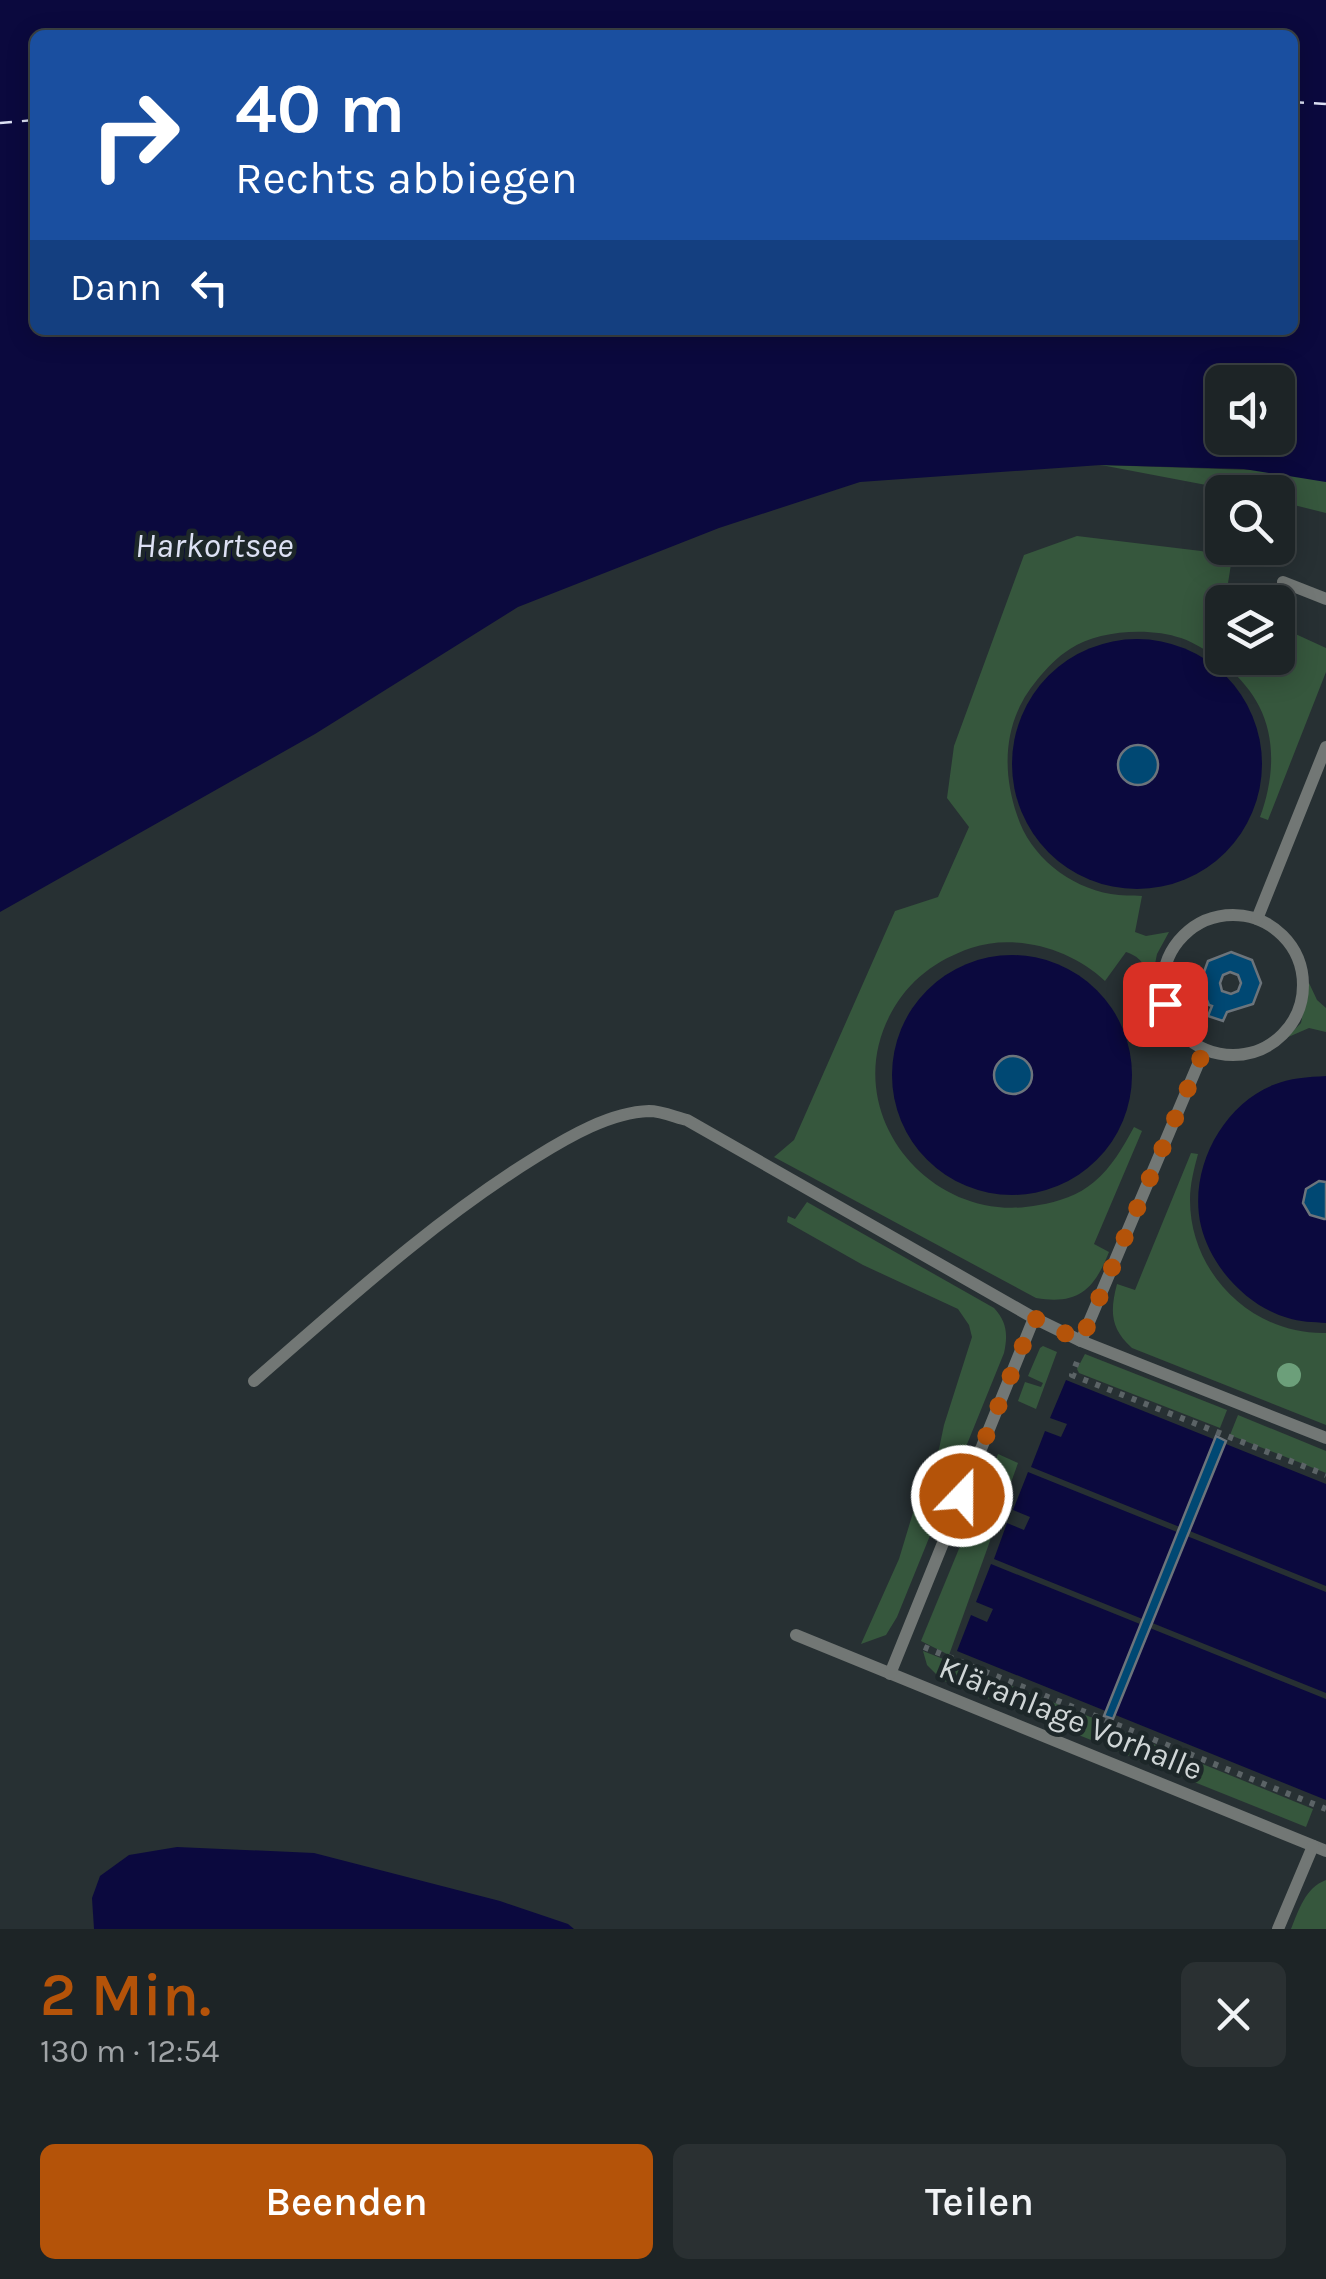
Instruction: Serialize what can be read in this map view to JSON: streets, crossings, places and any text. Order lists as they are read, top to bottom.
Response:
{
  "streets": {
    "lane": ["Kläranlage Vorhalle"]
  },
  "water": ["Harkortsee"],
  "page": {
    "turn": ["40 m", "Rechts abbiegen"],
    "then": "Dann",
    "heading": ["2 Min.", "130 m · 12:54"],
    "buttons": ["Beenden", "Teilen"]
  }
}
